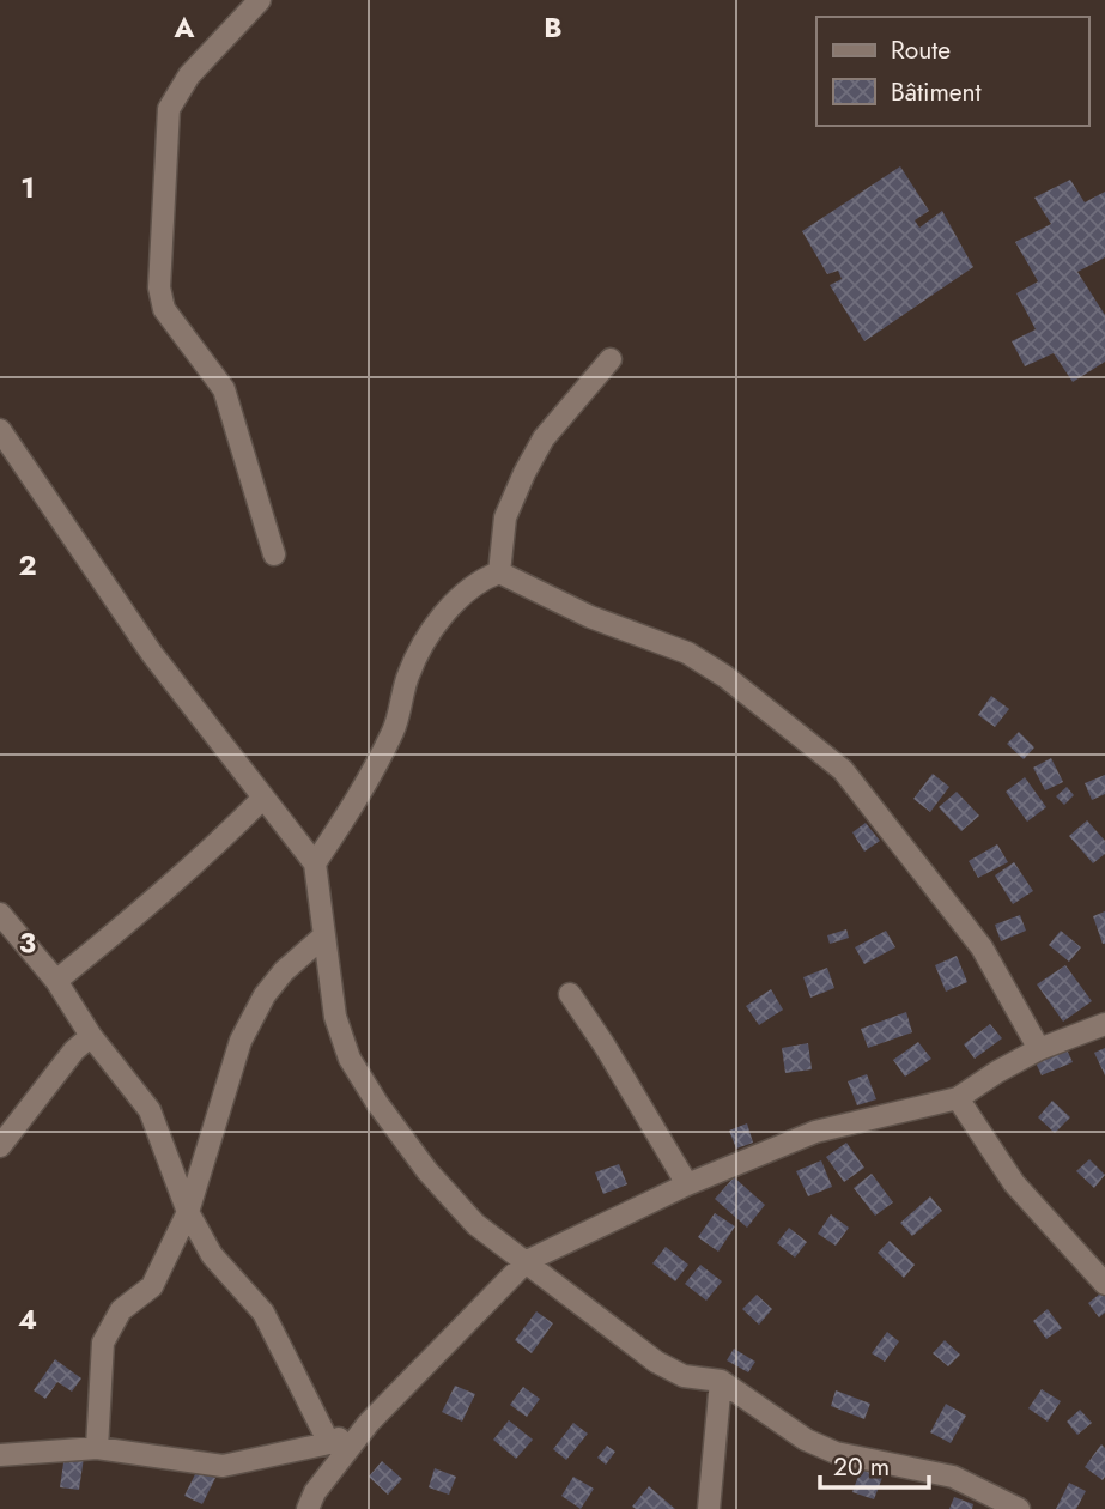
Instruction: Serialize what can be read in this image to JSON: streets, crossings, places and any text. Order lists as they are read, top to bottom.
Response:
{
  "legend": ["Route", "Bâtiment"],
  "scale_bar": "20 m",
  "grid": {
    "columns": ["A", "B"],
    "rows": [
      "1",
      "2",
      "3",
      "4"
    ]
  }
}
